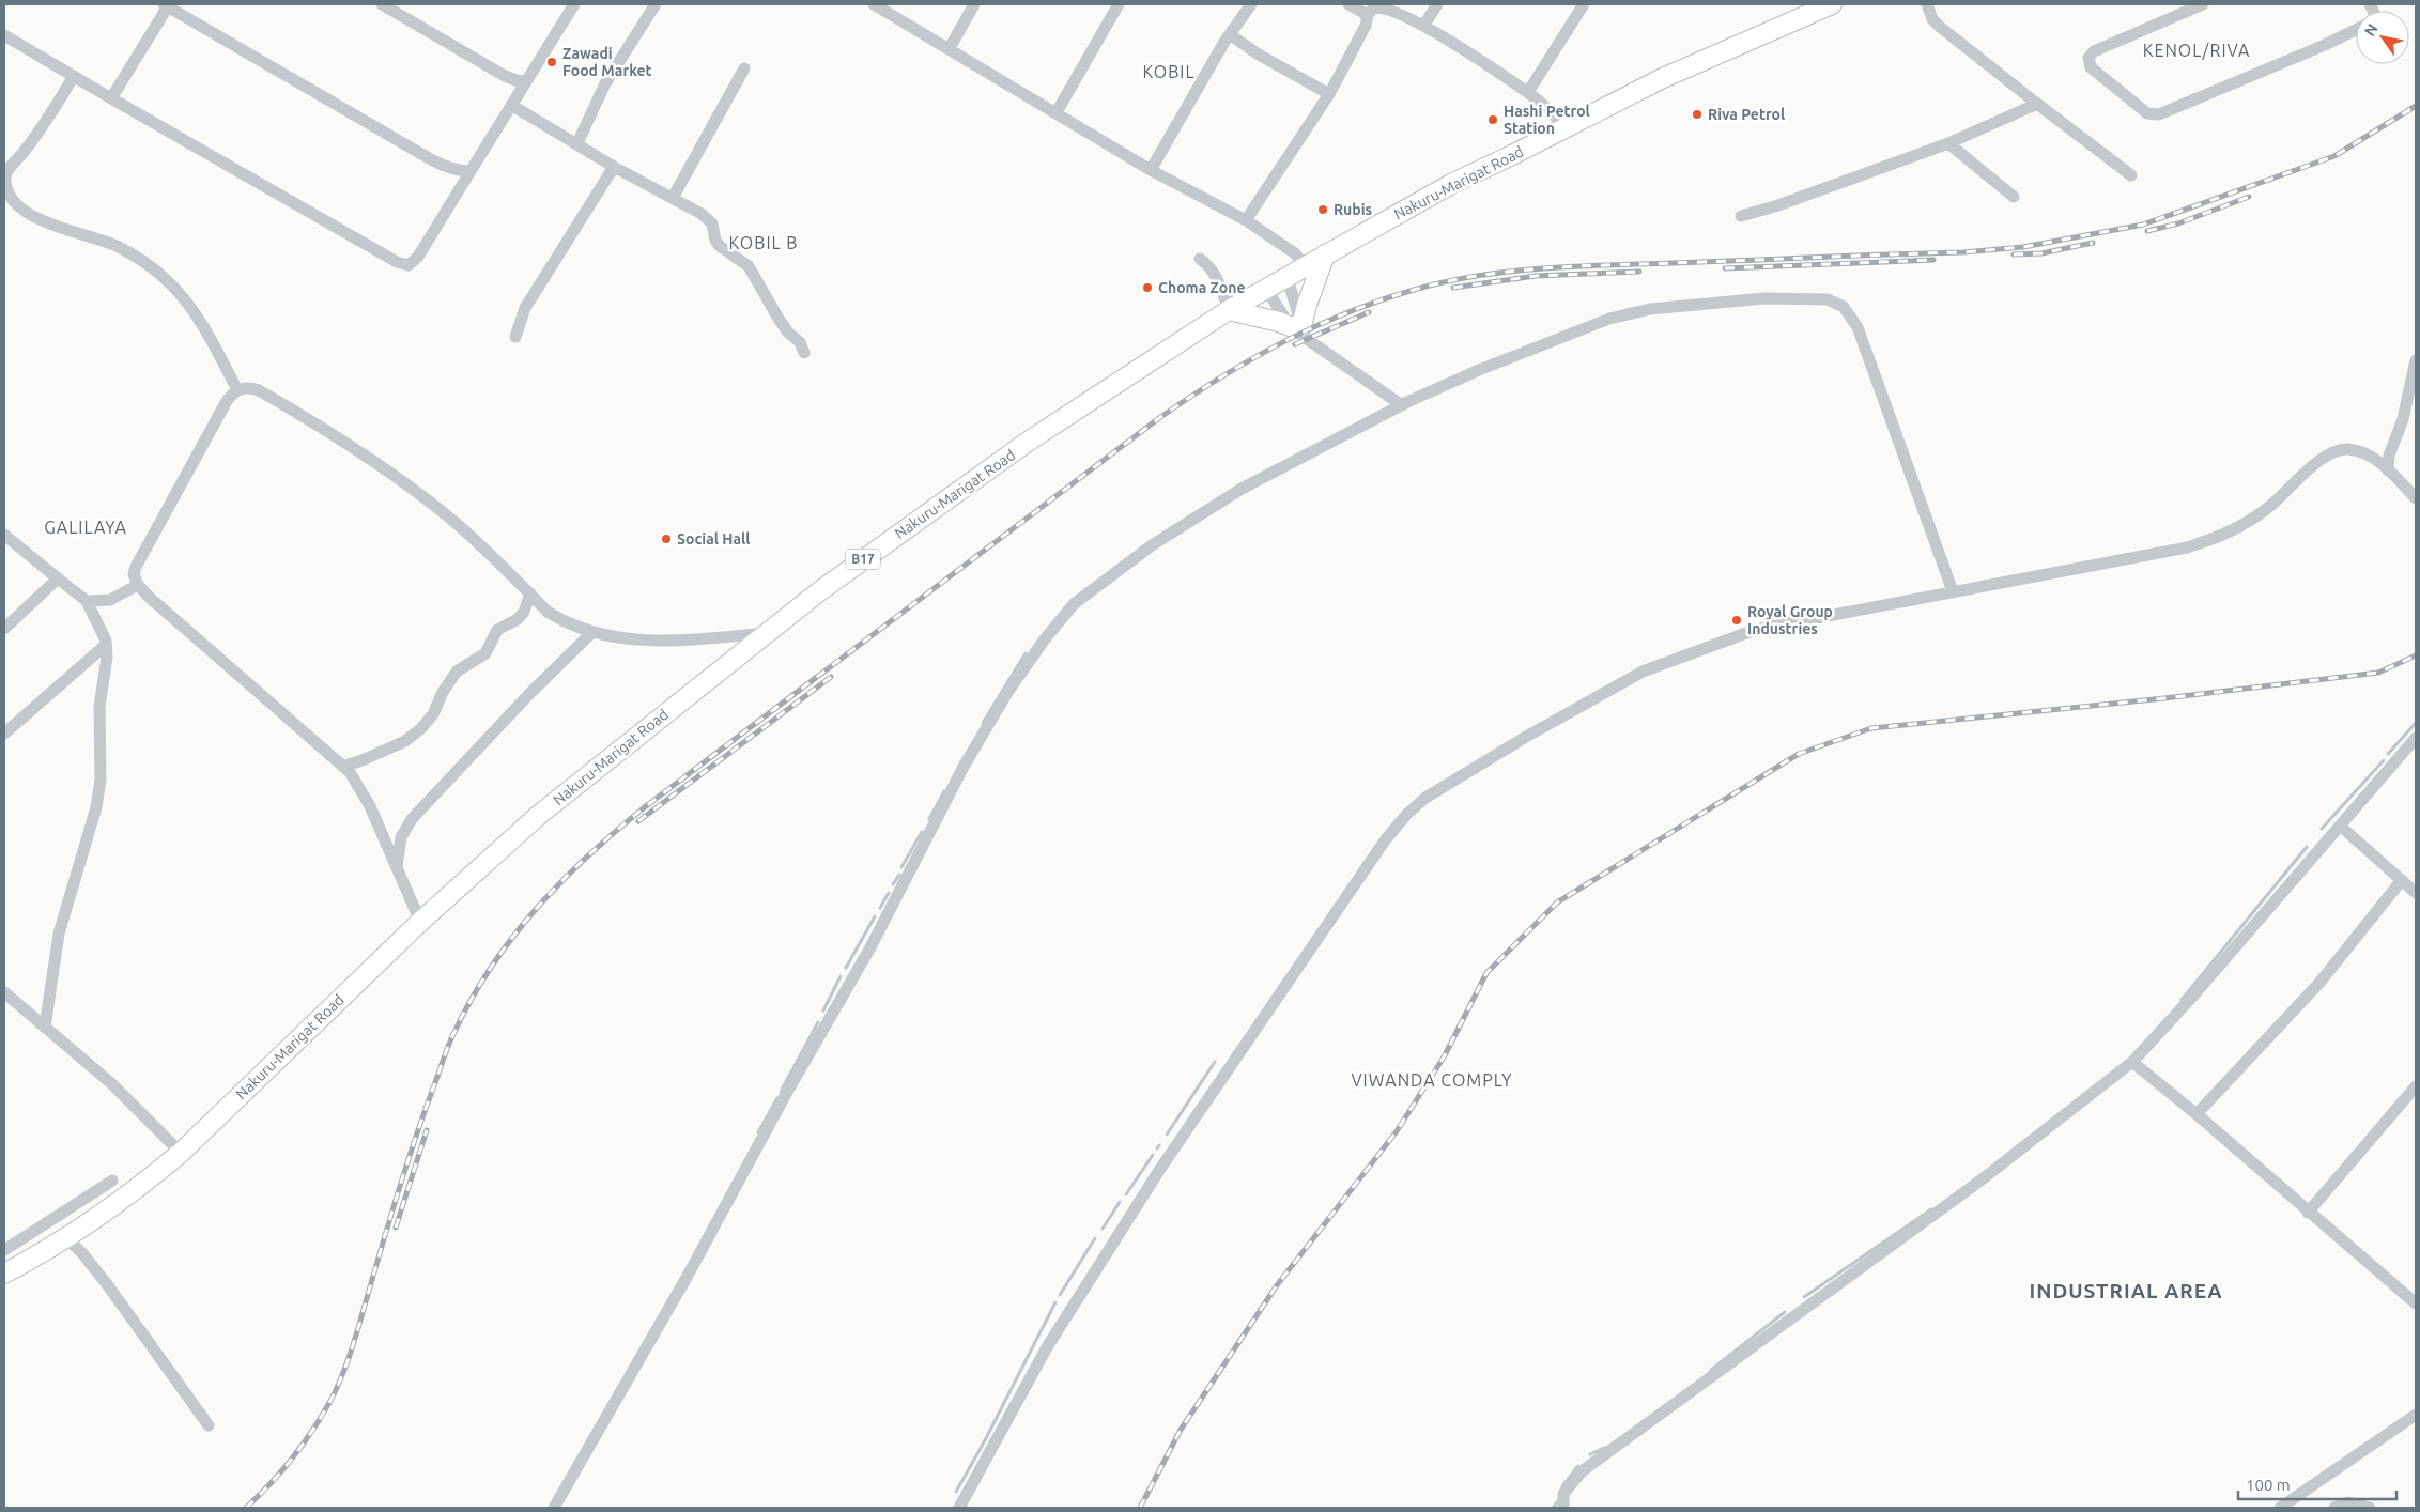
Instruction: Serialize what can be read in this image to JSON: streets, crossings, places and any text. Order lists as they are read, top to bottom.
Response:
{
  "streets": {
    "main road": ["Nakuru-Marigat Road", "B17"]
  },
  "districts": [
    "KENOL/RIVA",
    "KOBIL",
    "KOBIL B",
    "GALILAYA",
    "VIWANDA COMPLY",
    "INDUSTRIAL AREA"
  ],
  "places": [
    "Zawadi Food Market",
    "Riva Petrol",
    "Hashi Petrol Station",
    "Rubis",
    "Choma Zone",
    "Social Hall",
    "Royal Group Industries"
  ],
  "scale_bar": "100 m",
  "north": "top left"
}
